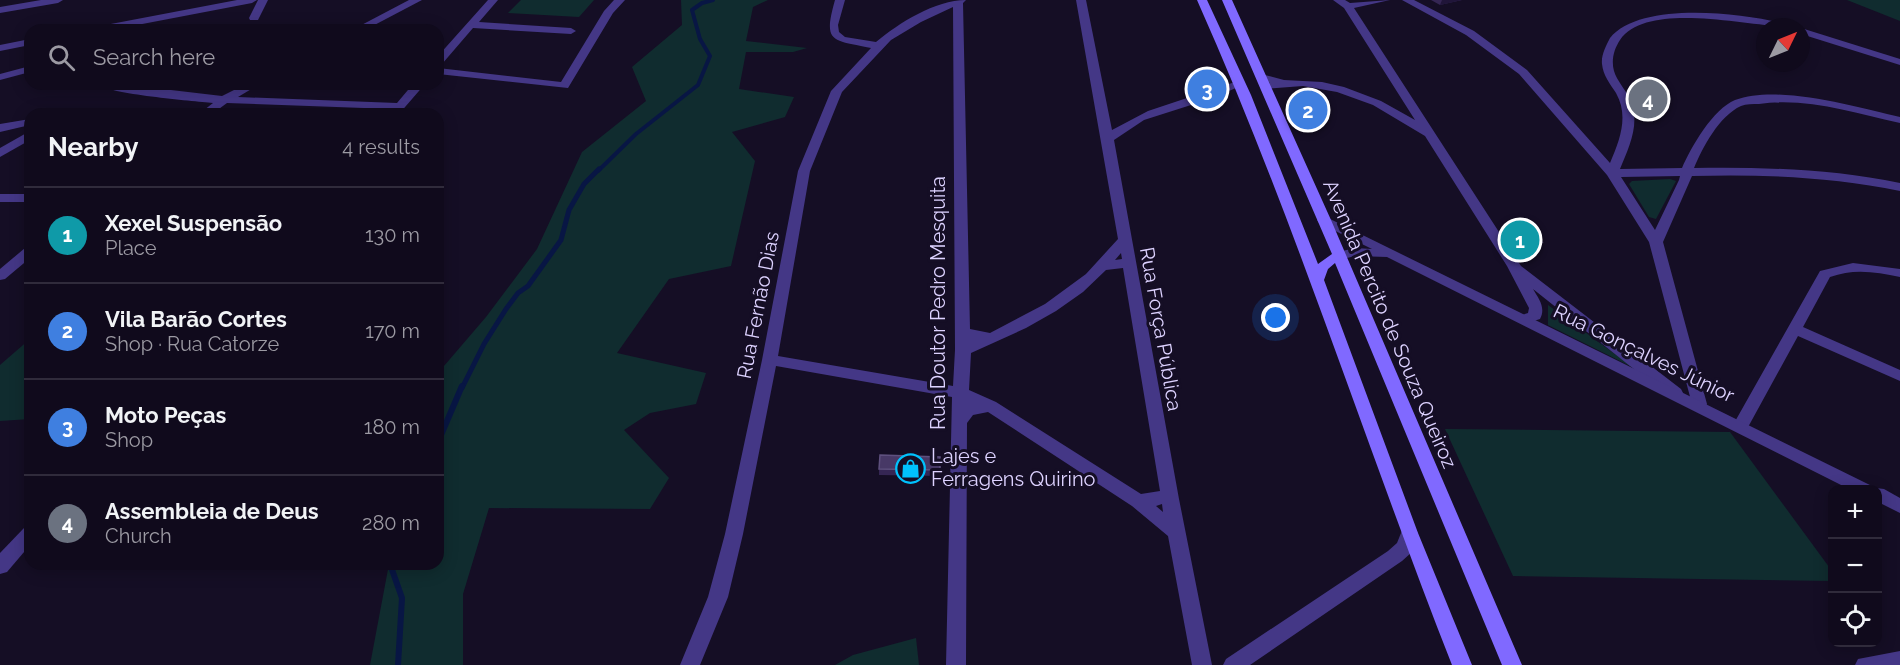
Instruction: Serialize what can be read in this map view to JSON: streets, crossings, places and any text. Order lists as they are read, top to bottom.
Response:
{
  "streets": {
    "main road": ["Avenida Percito de Souza Queiroz"],
    "street": [
      "Rua Doutor Pedro Mesquita",
      "Rua Fernão Dias",
      "Rua Força Pública",
      "Rua Gonçalves Júnior"
    ]
  },
  "crossings": [
    ["Avenida Percito de Souza Queiroz", "Rua Gonçalves Júnior"]
  ],
  "places": {
    "shop": ["Lajes e Ferragens Quirino"]
  },
  "north": "top right",
  "page": {
    "search": "Search here",
    "pins": [
      "3",
      "4",
      "2",
      "1"
    ],
    "heading": ["Nearby", "4 results"],
    "list": [
      {
        "mark": "1",
        "name": "Xexel Suspensão",
        "note": "Place",
        "value": "130 m"
      },
      {
        "mark": "2",
        "name": "Vila Barão Cortes",
        "note": "Shop · Rua Catorze",
        "value": "170 m"
      },
      {
        "mark": "3",
        "name": "Moto Peças",
        "note": "Shop",
        "value": "180 m"
      },
      {
        "mark": "4",
        "name": "Assembleia de Deus",
        "note": "Church",
        "value": "280 m"
      }
    ],
    "map_buttons": ["+", "−"]
  }
}
